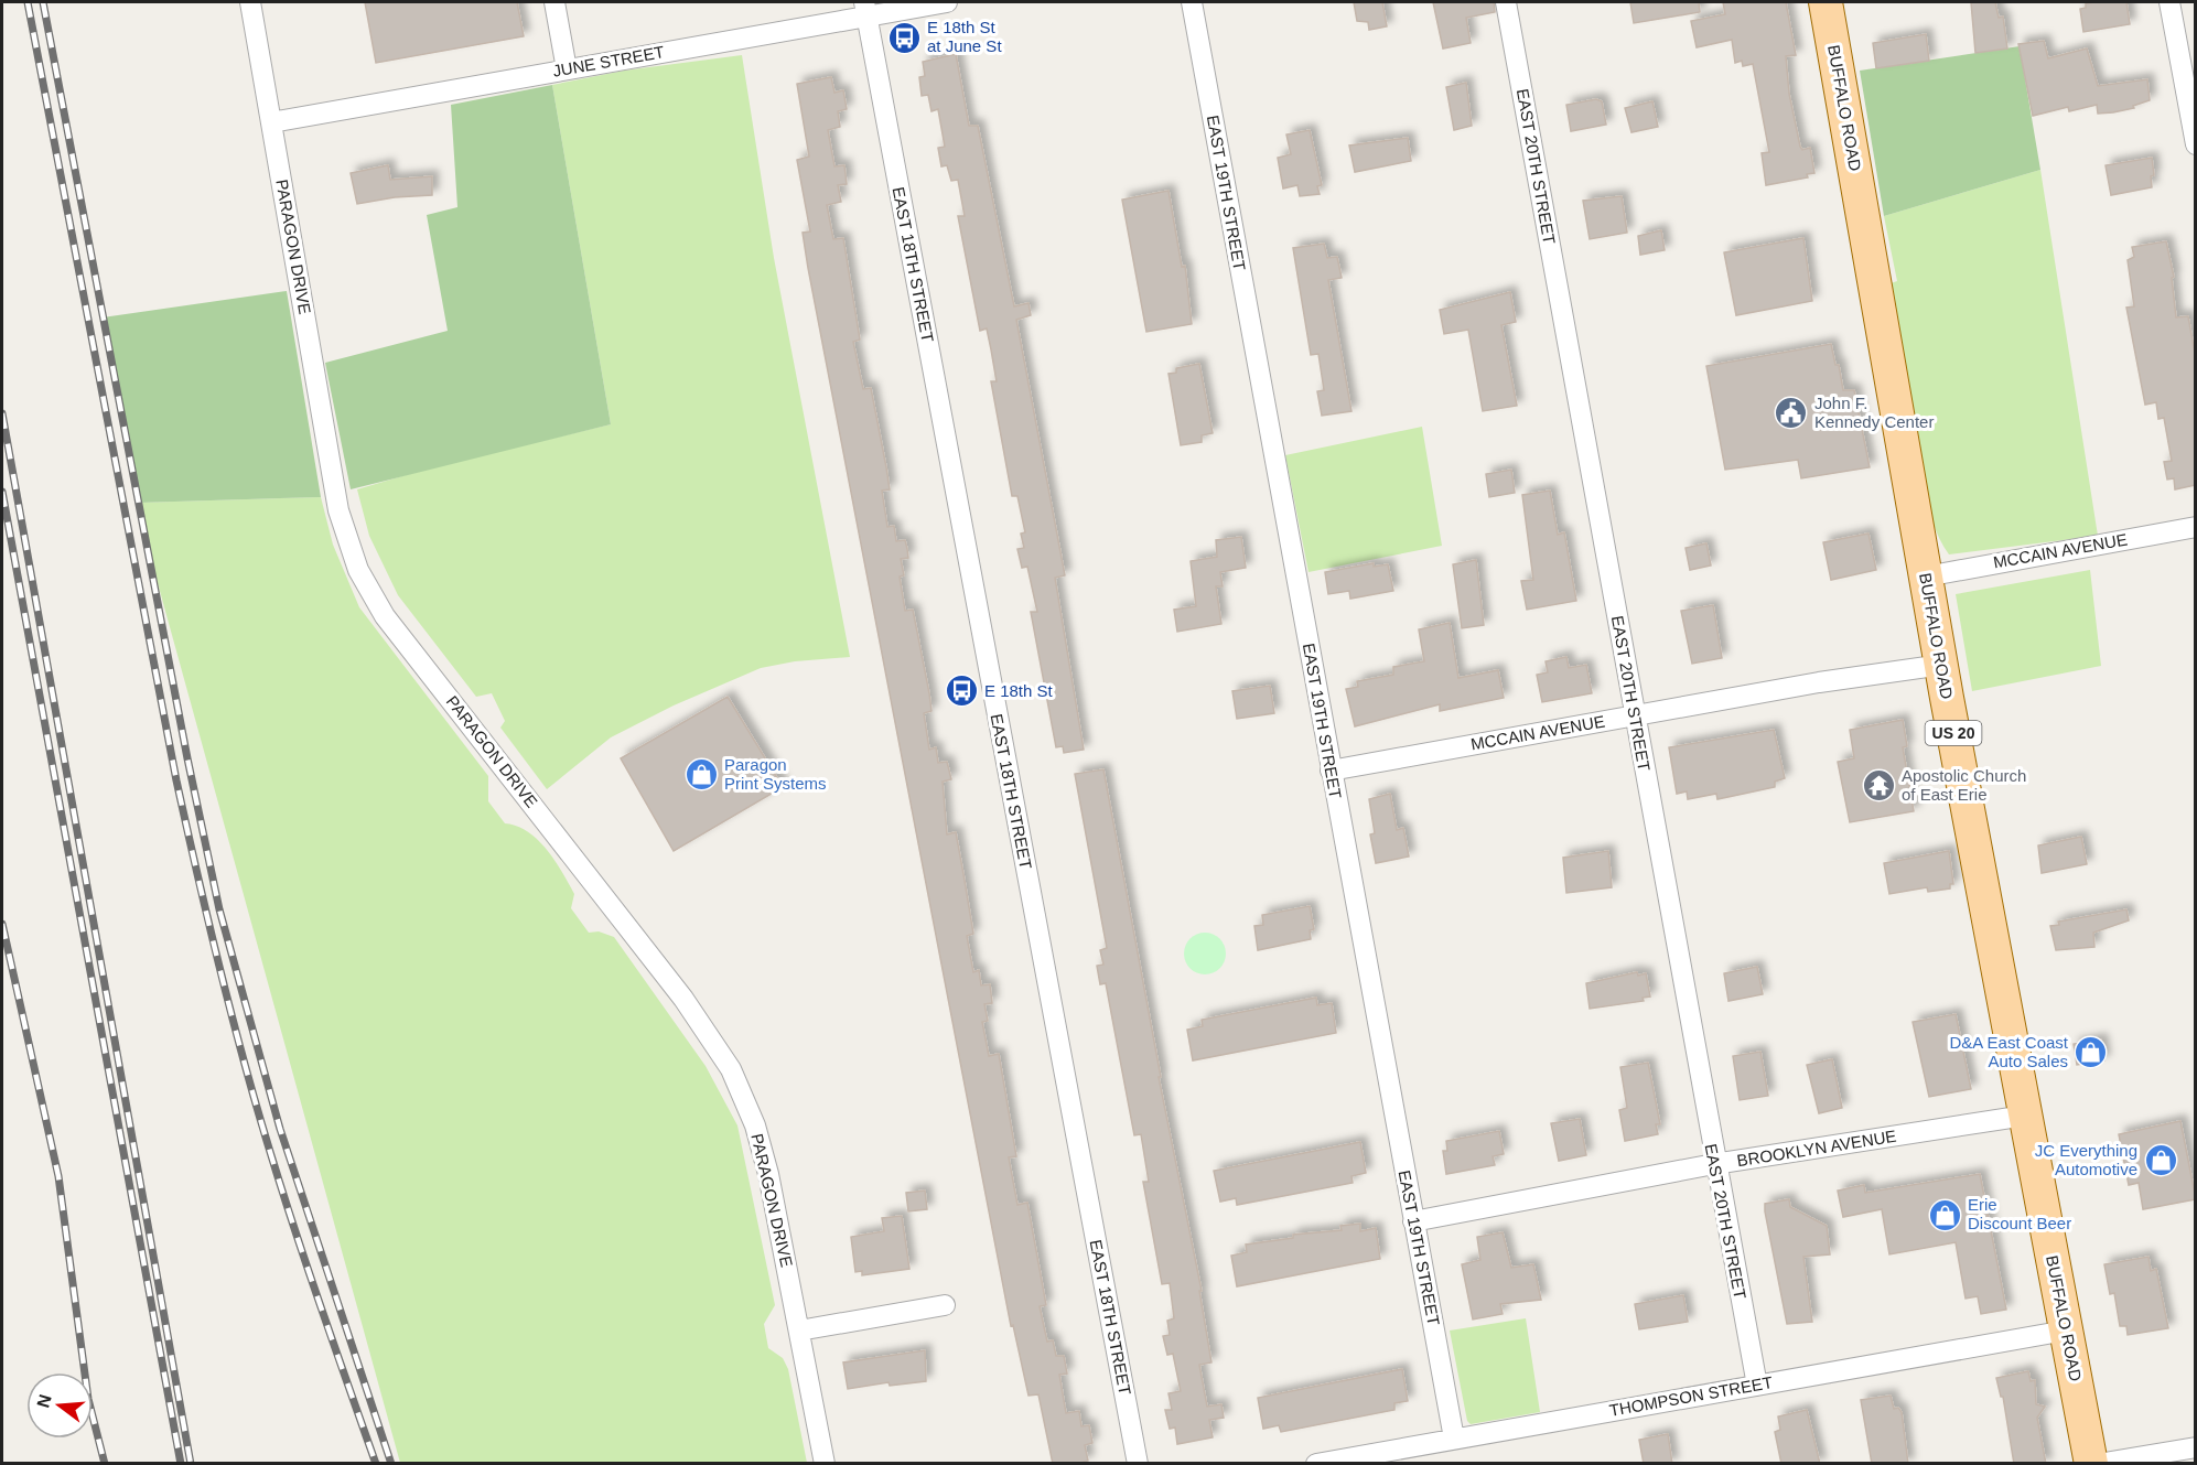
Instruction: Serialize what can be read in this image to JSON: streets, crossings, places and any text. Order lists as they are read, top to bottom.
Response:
{
  "streets": {
    "main road": ["BUFFALO ROAD", "US 20"],
    "street": [
      "JUNE STREET",
      "EAST 20TH STREET",
      "EAST 19TH STREET",
      "PARAGON DRIVE",
      "EAST 18TH STREET",
      "MCCAIN AVENUE",
      "BROOKLYN AVENUE",
      "THOMPSON STREET"
    ]
  },
  "crossings": [
    ["JUNE STREET", "PARAGON DRIVE"],
    ["JUNE STREET", "EAST 18TH STREET"],
    ["BUFFALO ROAD", "MCCAIN AVENUE"],
    ["BUFFALO ROAD", "BROOKLYN AVENUE"],
    ["BUFFALO ROAD", "THOMPSON STREET"],
    ["EAST 20TH STREET", "MCCAIN AVENUE"],
    ["EAST 20TH STREET", "BROOKLYN AVENUE"],
    ["EAST 20TH STREET", "THOMPSON STREET"],
    ["EAST 19TH STREET", "MCCAIN AVENUE"],
    ["EAST 19TH STREET", "BROOKLYN AVENUE"],
    ["EAST 19TH STREET", "THOMPSON STREET"]
  ],
  "places": {
    "bus stop": ["E 18th St at June St", "E 18th St"],
    "public building": ["John F. Kennedy Center"],
    "shop": [
      "Paragon Print Systems",
      "D&A East Coast Auto Sales",
      "JC Everything Automotive",
      "Erie Discount Beer"
    ],
    "temple": ["Apostolic Church of East Erie"]
  },
  "north": "left"
}
